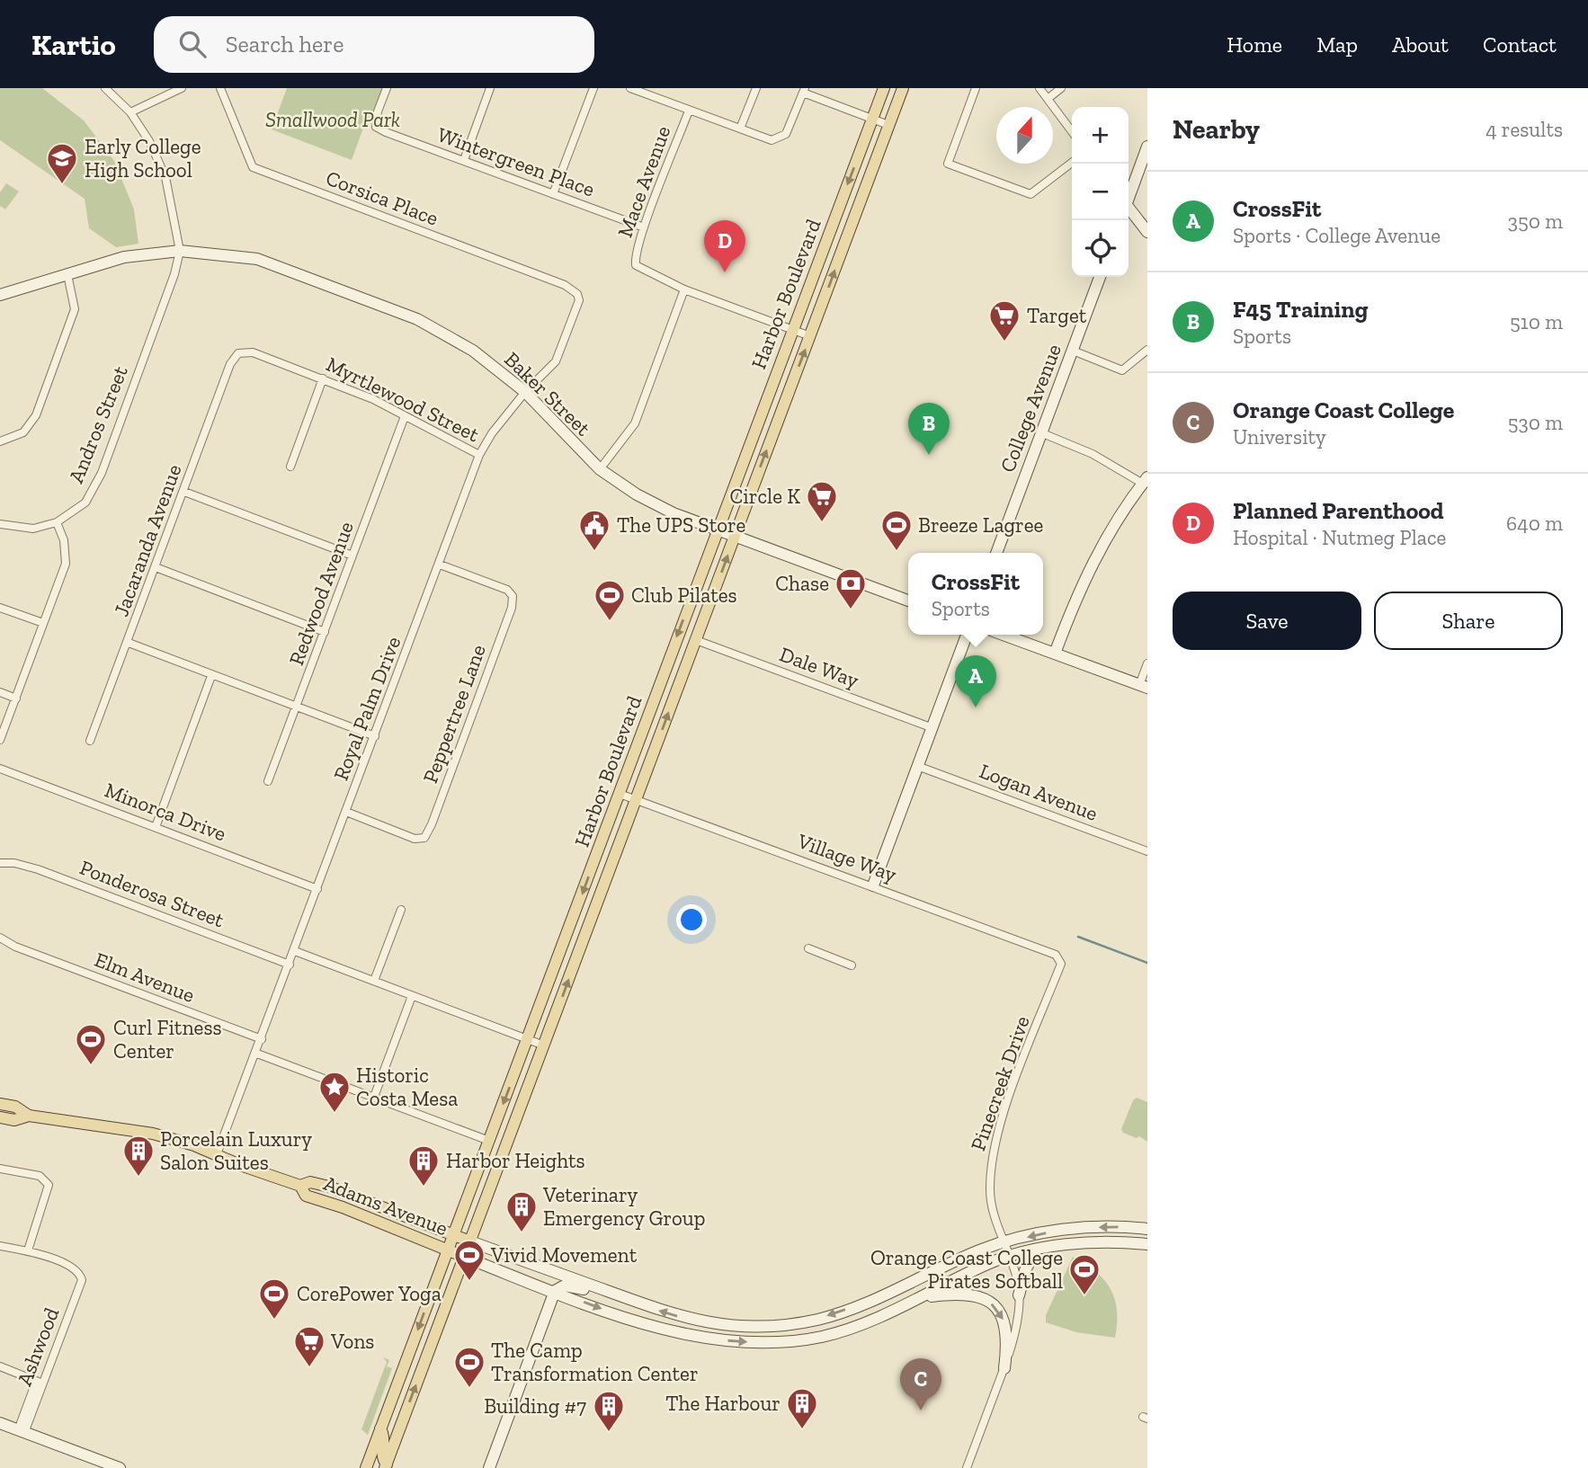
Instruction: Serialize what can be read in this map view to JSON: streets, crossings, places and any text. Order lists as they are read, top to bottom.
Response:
{
  "streets": {
    "main road": [
      "Harbor Boulevard",
      "Baker Street",
      "College Avenue",
      "Adams Avenue"
    ],
    "street": [
      "Wintergreen Place",
      "Mace Avenue",
      "Corsica Place",
      "Myrtlewood Street",
      "Andros Street",
      "Jacaranda Avenue",
      "Redwood Avenue",
      "Dale Way",
      "Royal Palm Drive",
      "Peppertree Lane",
      "Logan Avenue",
      "Minorca Drive",
      "Village Way",
      "Ponderosa Street",
      "Elm Avenue",
      "Pinecreek Drive",
      "Ashwood"
    ]
  },
  "crossings": [
    ["Wintergreen Place", "Mace Avenue"],
    ["Corsica Place", "Royal Palm Drive"],
    ["Harbor Boulevard", "Baker Street"],
    ["Harbor Boulevard", "Dale Way"],
    ["Harbor Boulevard", "Village Way"],
    ["Harbor Boulevard", "Adams Avenue"],
    ["Baker Street", "Andros Street"],
    ["Baker Street", "Royal Palm Drive"],
    ["Myrtlewood Street", "Jacaranda Avenue"],
    ["Myrtlewood Street", "Redwood Avenue"],
    ["Myrtlewood Street", "Royal Palm Drive"],
    ["Royal Palm Drive", "Peppertree Lane"],
    ["Royal Palm Drive", "Minorca Drive"],
    ["Royal Palm Drive", "Ponderosa Street"],
    ["Royal Palm Drive", "Elm Avenue"],
    ["Royal Palm Drive", "Adams Avenue"],
    ["Village Way", "Pinecreek Drive"],
    ["Pinecreek Drive", "Adams Avenue"]
  ],
  "parks": ["Smallwood Park"],
  "places": {
    "school or university": ["Early College High School"],
    "supermarket": ["Target", "Circle K", "Vons"],
    "public building": ["The UPS Store"],
    "sports": [
      "Breeze Lagree",
      "Club Pilates",
      "Curl Fitness Center",
      "Vivid Movement",
      "Orange Coast College Pirates Softball",
      "CorePower Yoga",
      "The Camp Transformation Center"
    ],
    "bank": ["Chase"],
    "place": ["Historic Costa Mesa"],
    "building": [
      "Porcelain Luxury Salon Suites",
      "Harbor Heights",
      "Veterinary Emergency Group",
      "The Harbour",
      "Building #7"
    ]
  },
  "north": "top",
  "page": {
    "header": "Kartio",
    "search": "Search here",
    "nav": [
      "Home",
      "Map",
      "About",
      "Contact"
    ],
    "heading": ["Nearby", "4 results"],
    "map_buttons": ["+", "−"],
    "list": [
      {
        "mark": "A",
        "name": "CrossFit",
        "note": "Sports · College Avenue",
        "value": "350 m"
      },
      {
        "mark": "B",
        "name": "F45 Training",
        "note": "Sports",
        "value": "510 m"
      },
      {
        "mark": "C",
        "name": "Orange Coast College",
        "note": "University",
        "value": "530 m"
      },
      {
        "mark": "D",
        "name": "Planned Parenthood",
        "note": "Hospital · Nutmeg Place",
        "value": "640 m"
      }
    ],
    "pins": [
      "D",
      "B",
      "A",
      "C"
    ],
    "popup": ["CrossFit", "Sports"],
    "buttons": ["Save", "Share"]
  }
}
